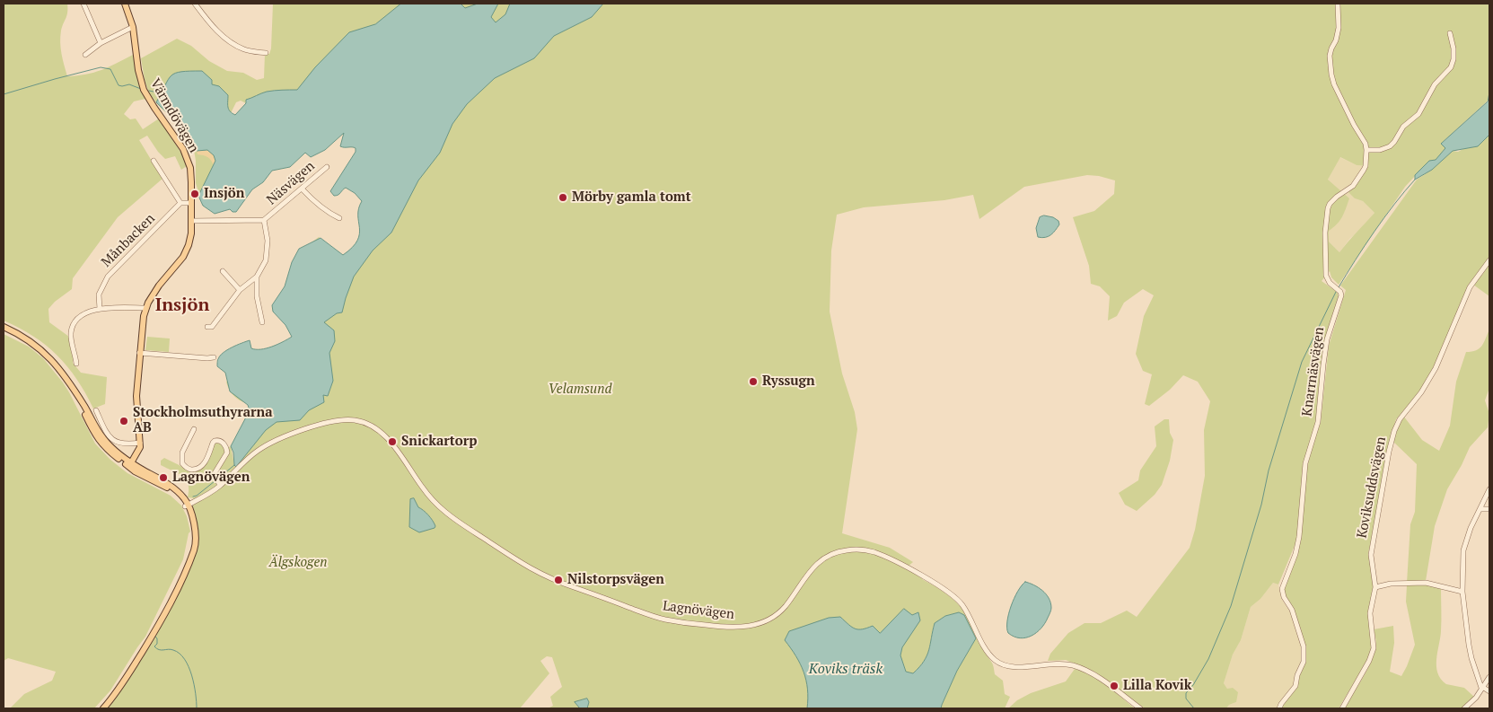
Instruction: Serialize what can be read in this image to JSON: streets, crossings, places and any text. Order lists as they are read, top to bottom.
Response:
{
  "streets": {
    "main road": ["Värmdövägen"],
    "street": [
      "Näsvägen",
      "Månbacken",
      "Knarrnäsvägen",
      "Koviksuddsvägen",
      "Lagnövägen"
    ]
  },
  "crossings": [
    ["Värmdövägen", "Näsvägen"]
  ],
  "districts": ["Insjön"],
  "water": ["Koviks träsk"],
  "parks": ["Velamsund", "Älgskogen"],
  "places": [
    "Insjön",
    "Mörby gamla tomt",
    "Ryssugn",
    "Stockholmsuthyrarna AB",
    "Snickartorp",
    "Lagnövägen",
    "Nilstorpsvägen",
    "Lilla Kovik"
  ]
}
